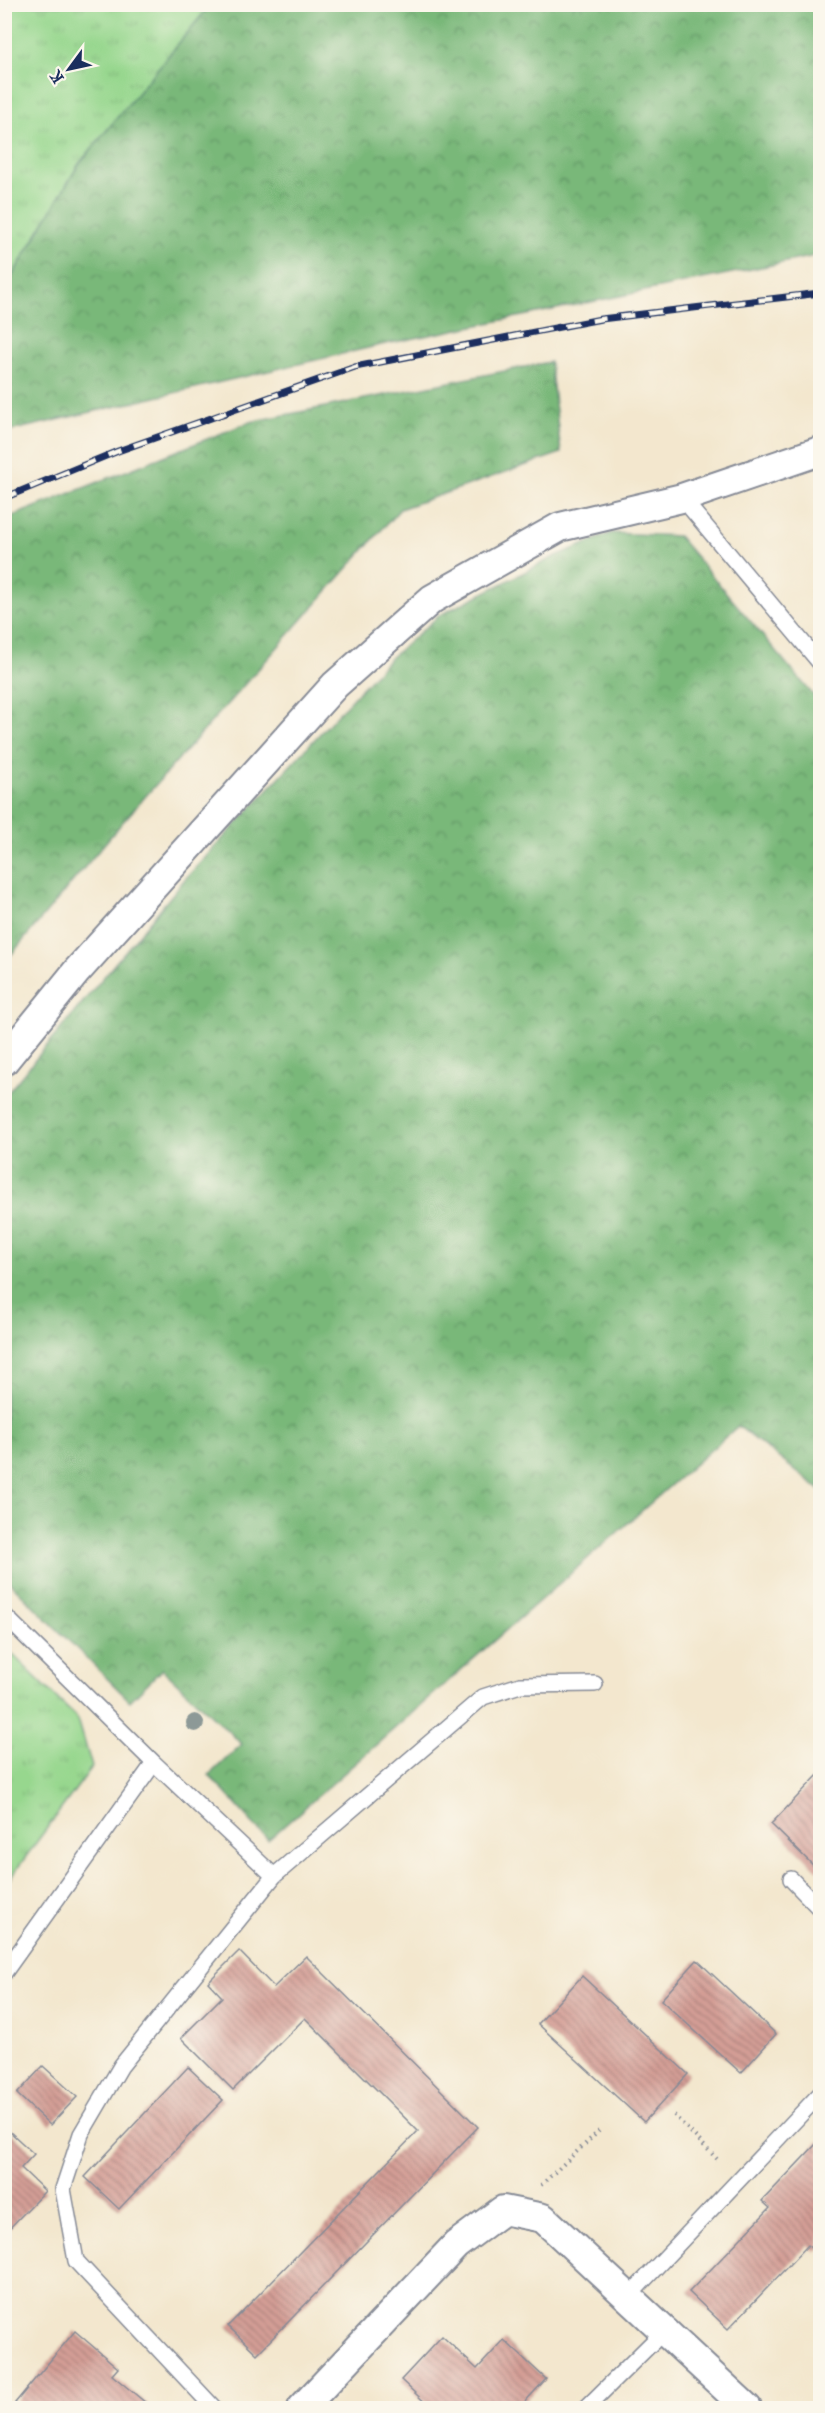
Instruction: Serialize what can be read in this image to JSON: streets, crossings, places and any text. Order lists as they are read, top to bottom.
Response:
{
  "north": "bottom left"
}
